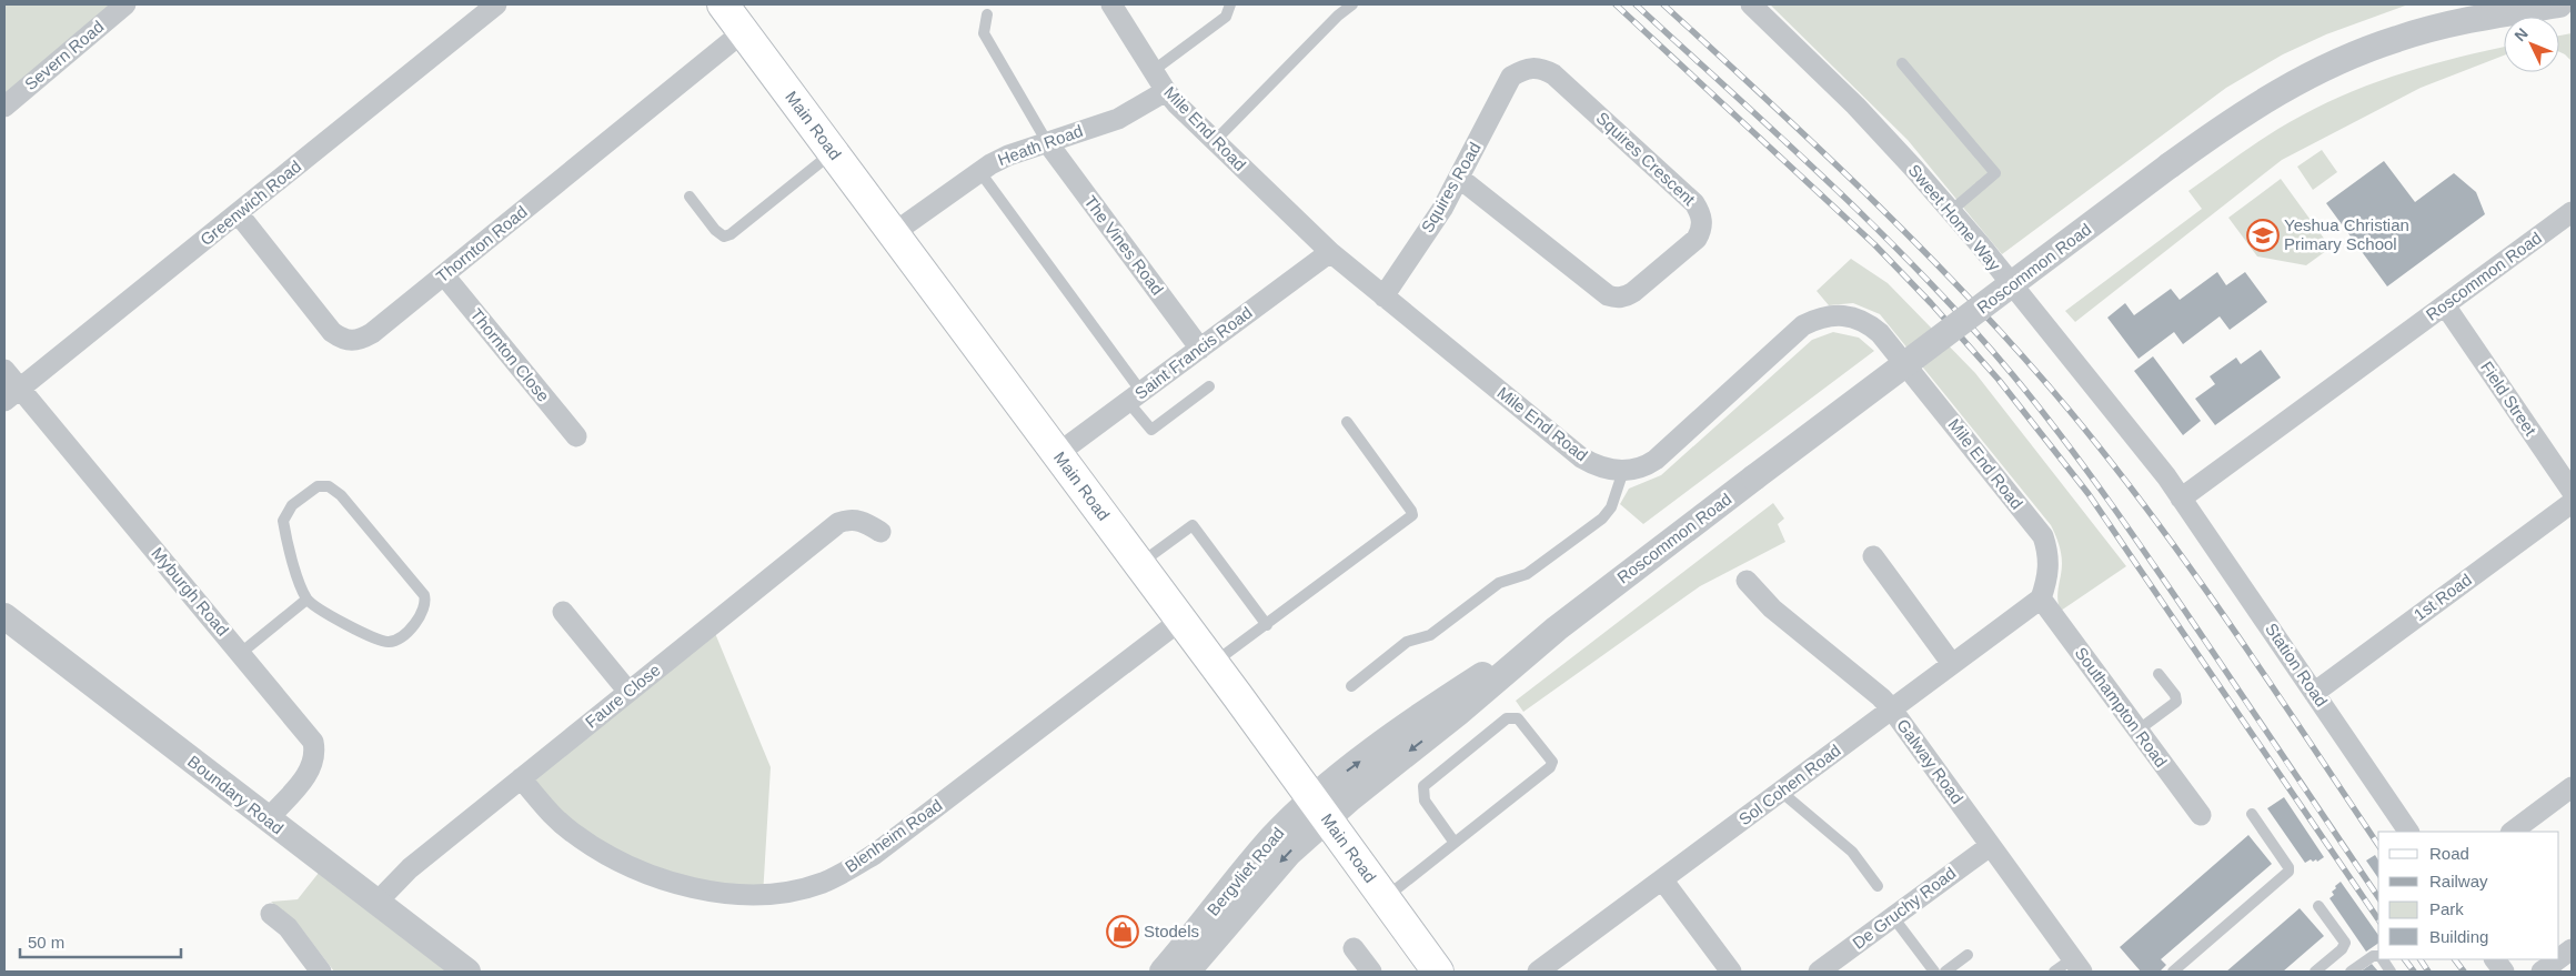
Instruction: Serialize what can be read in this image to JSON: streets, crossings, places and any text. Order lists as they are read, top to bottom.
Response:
{
  "streets": {
    "main road": ["Main Road"],
    "street": [
      "Severn Road",
      "Mile End Road",
      "Heath Road",
      "Squires Crescent",
      "Squires Road",
      "Greenwich Road",
      "Sweet Home Way",
      "Thornton Road",
      "The Vines Road",
      "Roscommon Road",
      "Saint Francis Road",
      "Thornton Close",
      "Field Street",
      "Myburgh Road",
      "1st Road",
      "Station Road",
      "Faure Close",
      "Southampton Road",
      "Galway Road",
      "Sol Cohen Road",
      "Boundary Road",
      "Blenheim Road",
      "Bergvliet Road",
      "De Gruchy Road"
    ]
  },
  "crossings": [
    ["Main Road", "Heath Road"],
    ["Main Road", "Thornton Road"],
    ["Main Road", "Roscommon Road"],
    ["Main Road", "Saint Francis Road"],
    ["Main Road", "Blenheim Road"],
    ["Main Road", "Bergvliet Road"],
    ["Mile End Road", "Heath Road"],
    ["Mile End Road", "Squires Road"],
    ["Mile End Road", "Saint Francis Road"],
    ["Mile End Road", "Southampton Road"],
    ["Mile End Road", "Sol Cohen Road"],
    ["Heath Road", "The Vines Road"],
    ["Squires Crescent", "Squires Road"],
    ["Greenwich Road", "Thornton Road"],
    ["Greenwich Road", "Myburgh Road"],
    ["Sweet Home Way", "Roscommon Road"],
    ["Sweet Home Way", "Station Road"],
    ["Thornton Road", "Thornton Close"],
    ["The Vines Road", "Saint Francis Road"],
    ["Roscommon Road", "Field Street"],
    ["Roscommon Road", "Station Road"],
    ["Roscommon Road", "Bergvliet Road"],
    ["Myburgh Road", "Boundary Road"],
    ["1st Road", "Station Road"],
    ["Faure Close", "Boundary Road"],
    ["Faure Close", "Blenheim Road"],
    ["Southampton Road", "Sol Cohen Road"],
    ["Galway Road", "Sol Cohen Road"],
    ["Galway Road", "De Gruchy Road"]
  ],
  "places": {
    "school or university": ["Yeshua Christian Primary School"],
    "shop": ["Stodels"]
  },
  "legend": [
    "Road",
    "Railway",
    "Park",
    "Building"
  ],
  "scale_bar": "50 m",
  "north": "top left"
}
